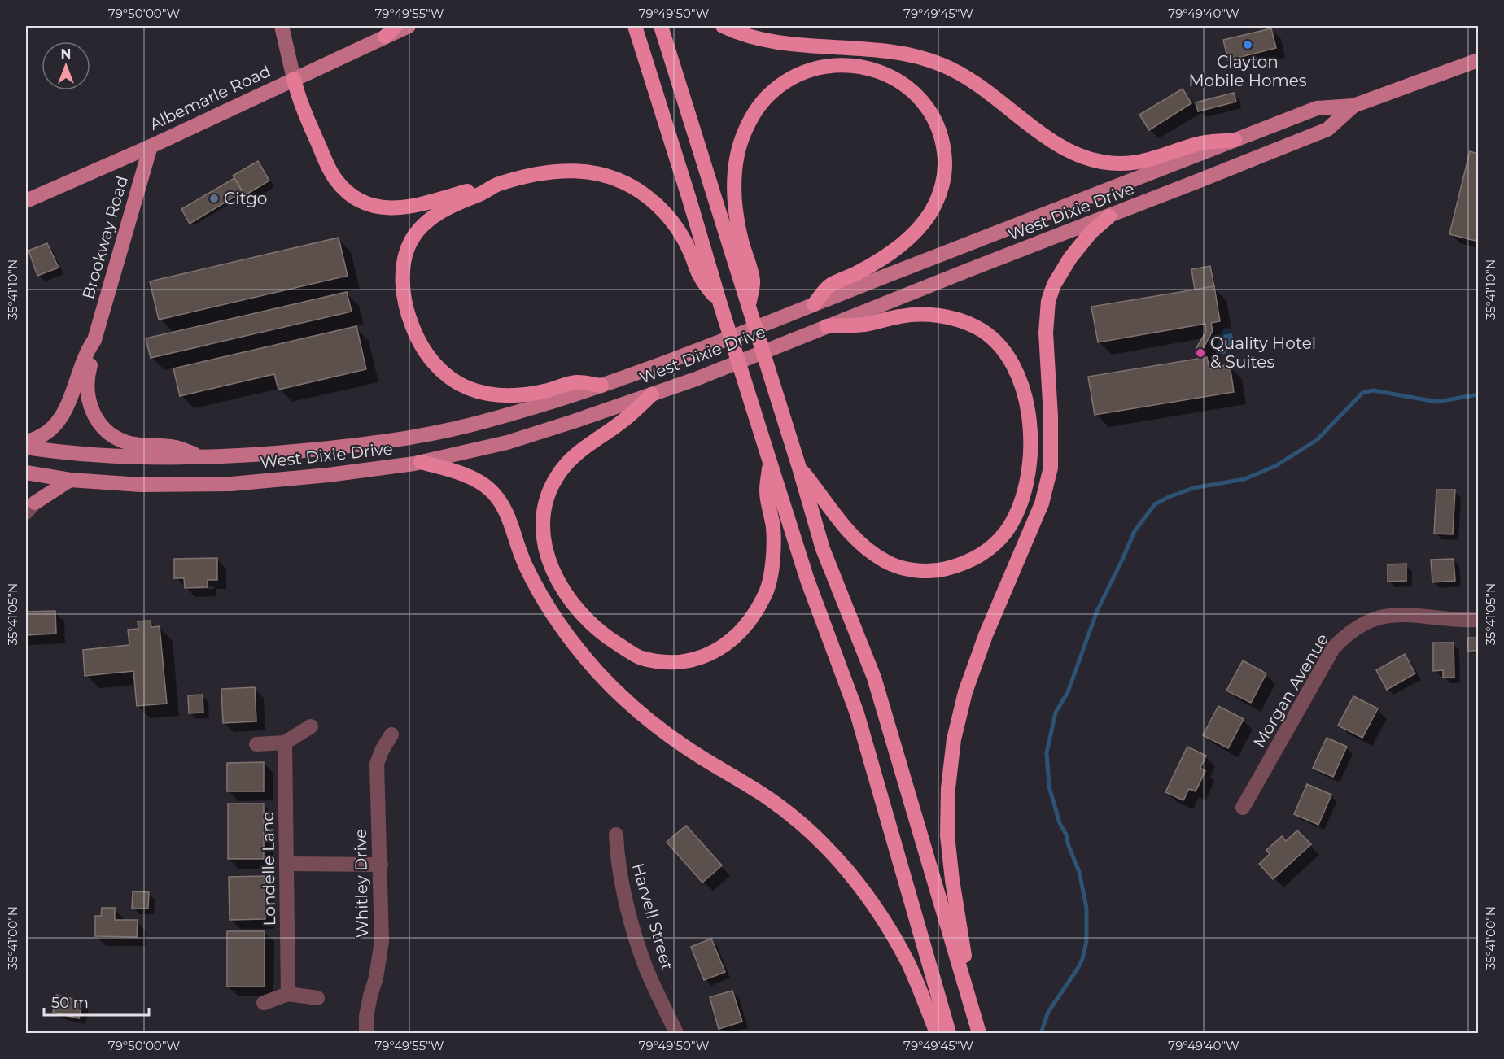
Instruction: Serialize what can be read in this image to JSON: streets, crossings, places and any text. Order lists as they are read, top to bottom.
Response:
{
  "streets": {
    "main road": ["Albemarle Road", "West Dixie Drive", "Brookway Road"],
    "street": [
      "Morgan Avenue",
      "Londelle Lane",
      "Whitley Drive",
      "Harvell Street"
    ]
  },
  "crossings": [
    ["Albemarle Road", "Brookway Road"]
  ],
  "places": ["Clayton Mobile Homes", "Citgo", "Quality Hotel & Suites"],
  "scale_bar": "50 m",
  "north": "top",
  "coordinates": [
    "79°50'00\"W",
    "79°49'55\"W",
    "79°49'50\"W",
    "79°49'45\"W",
    "79°49'40\"W",
    "35°41'10\"N",
    "35°41'05\"N",
    "35°41'00\"N"
  ]
}
